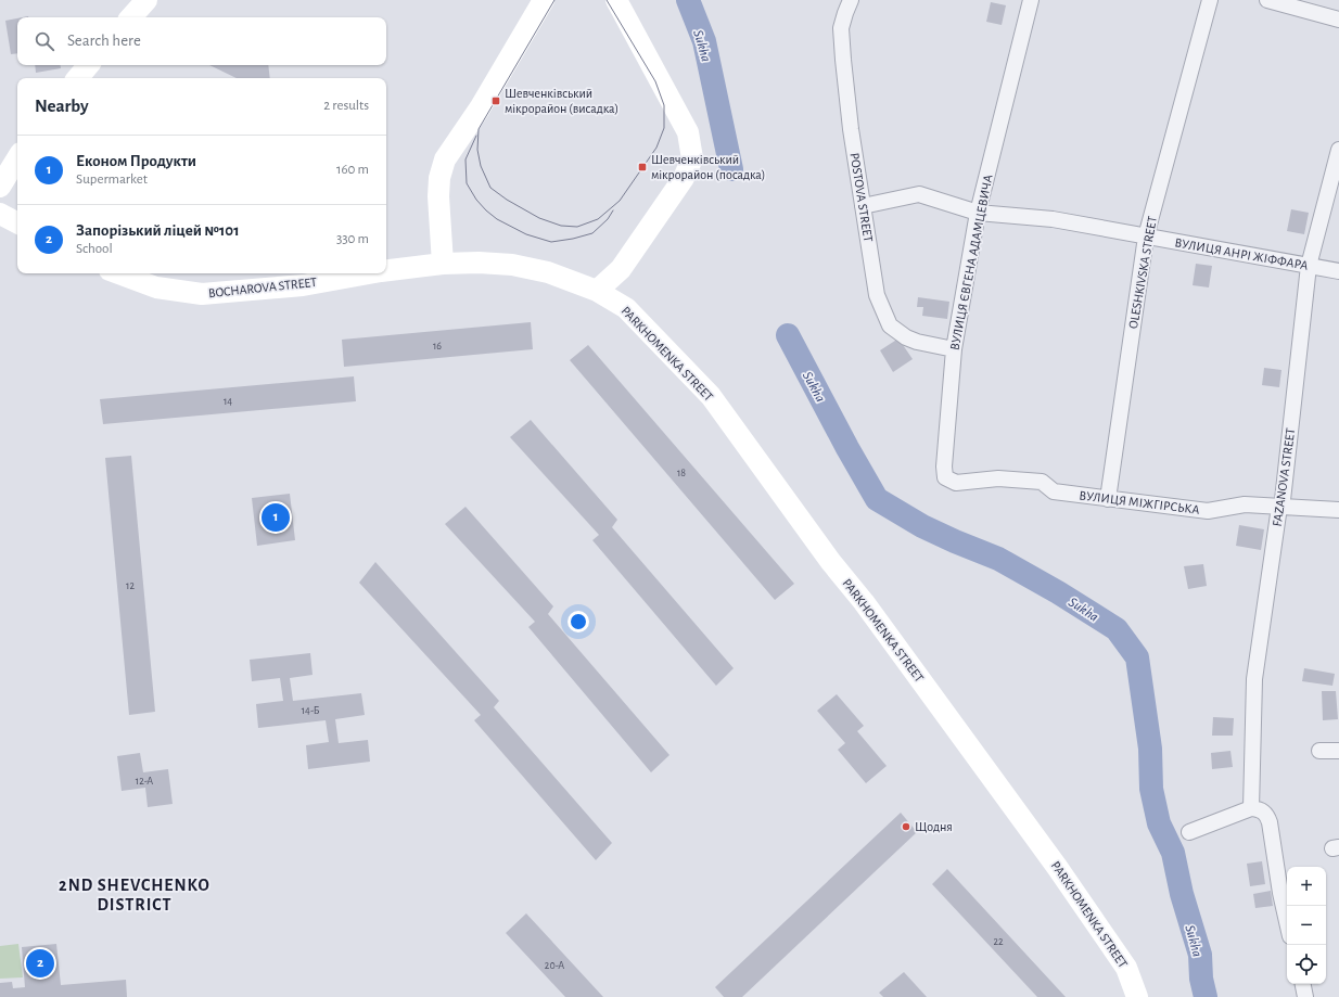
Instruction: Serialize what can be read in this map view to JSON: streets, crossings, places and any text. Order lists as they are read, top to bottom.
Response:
{
  "streets": {
    "street": [
      "POSTOVA STREET",
      "ВУЛИЦЯ АНРІ ЖІФФАРА",
      "ВУЛИЦЯ ЄВГЕНА АДАМЦЕВИЧА",
      "OLESHKIVSKA STREET",
      "BOCHAROVA STREET",
      "PARKHOMENKA STREET",
      "FAZANOVA STREET",
      "ВУЛИЦЯ МІЖГІРСЬКА"
    ]
  },
  "crossings": [
    ["POSTOVA STREET", "ВУЛИЦЯ АНРІ ЖІФФАРА"],
    ["POSTOVA STREET", "ВУЛИЦЯ ЄВГЕНА АДАМЦЕВИЧА"],
    ["ВУЛИЦЯ АНРІ ЖІФФАРА", "ВУЛИЦЯ ЄВГЕНА АДАМЦЕВИЧА"],
    ["ВУЛИЦЯ АНРІ ЖІФФАРА", "OLESHKIVSKA STREET"],
    ["ВУЛИЦЯ АНРІ ЖІФФАРА", "FAZANOVA STREET"],
    ["ВУЛИЦЯ ЄВГЕНА АДАМЦЕВИЧА", "ВУЛИЦЯ МІЖГІРСЬКА"],
    ["OLESHKIVSKA STREET", "ВУЛИЦЯ МІЖГІРСЬКА"],
    ["BOCHAROVA STREET", "PARKHOMENKA STREET"],
    ["FAZANOVA STREET", "ВУЛИЦЯ МІЖГІРСЬКА"]
  ],
  "districts": ["2ND SHEVCHENKO DISTRICT"],
  "water": ["Sukha"],
  "places": {
    "transit": ["Шевченківський мікрорайон (висадка)", "Шевченківський мікрорайон (посадка)"],
    "other": ["Щодня"]
  },
  "house_numbers": [
    "16",
    "14",
    "18",
    "12",
    "14-Б",
    "12-А",
    "22",
    "20-А"
  ],
  "page": {
    "search": "Search here",
    "heading": ["Nearby", "2 results"],
    "list": [
      {
        "mark": "1",
        "name": "Економ Продукти",
        "note": "Supermarket",
        "value": "160 m"
      },
      {
        "mark": "2",
        "name": "Запорізький ліцей №101",
        "note": "School",
        "value": "330 m"
      }
    ],
    "pins": ["1", "2"],
    "map_buttons": ["+", "−"]
  }
}
